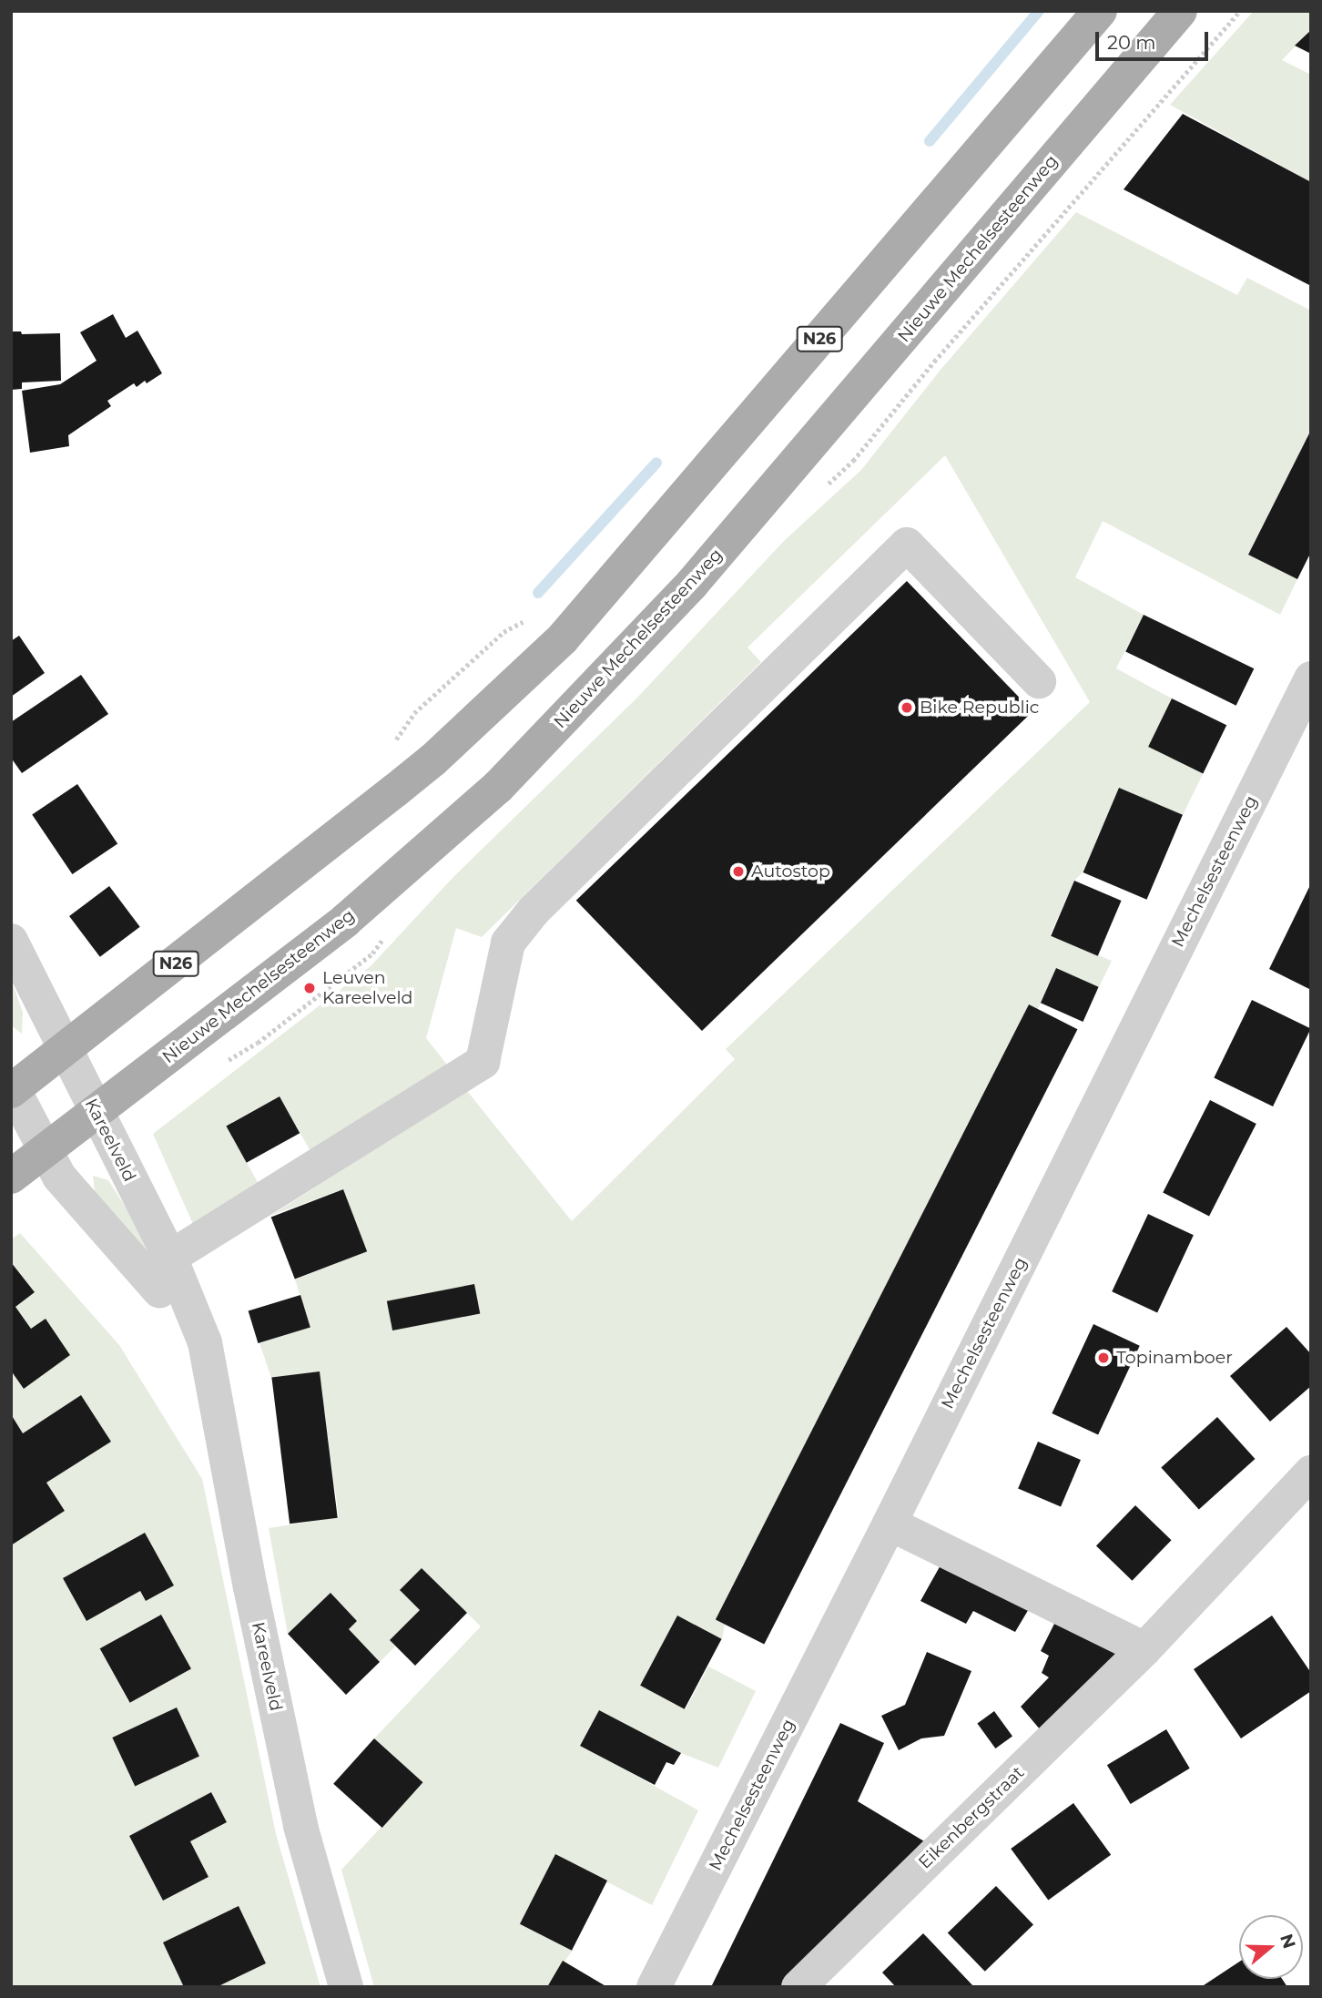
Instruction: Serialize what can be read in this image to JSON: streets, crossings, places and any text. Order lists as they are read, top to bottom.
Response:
{
  "streets": {
    "main road": ["Nieuwe Mechelsesteenweg", "N26"],
    "street": ["Mechelsesteenweg", "Kareelveld", "Eikenbergstraat"]
  },
  "crossings": [
    ["Nieuwe Mechelsesteenweg", "Kareelveld"],
    ["N26", "Kareelveld"]
  ],
  "places": [
    "Bike Republic",
    "Autostop",
    "Leuven Kareelveld",
    "Topinamboer"
  ],
  "scale_bar": "20 m",
  "north": "right"
}
